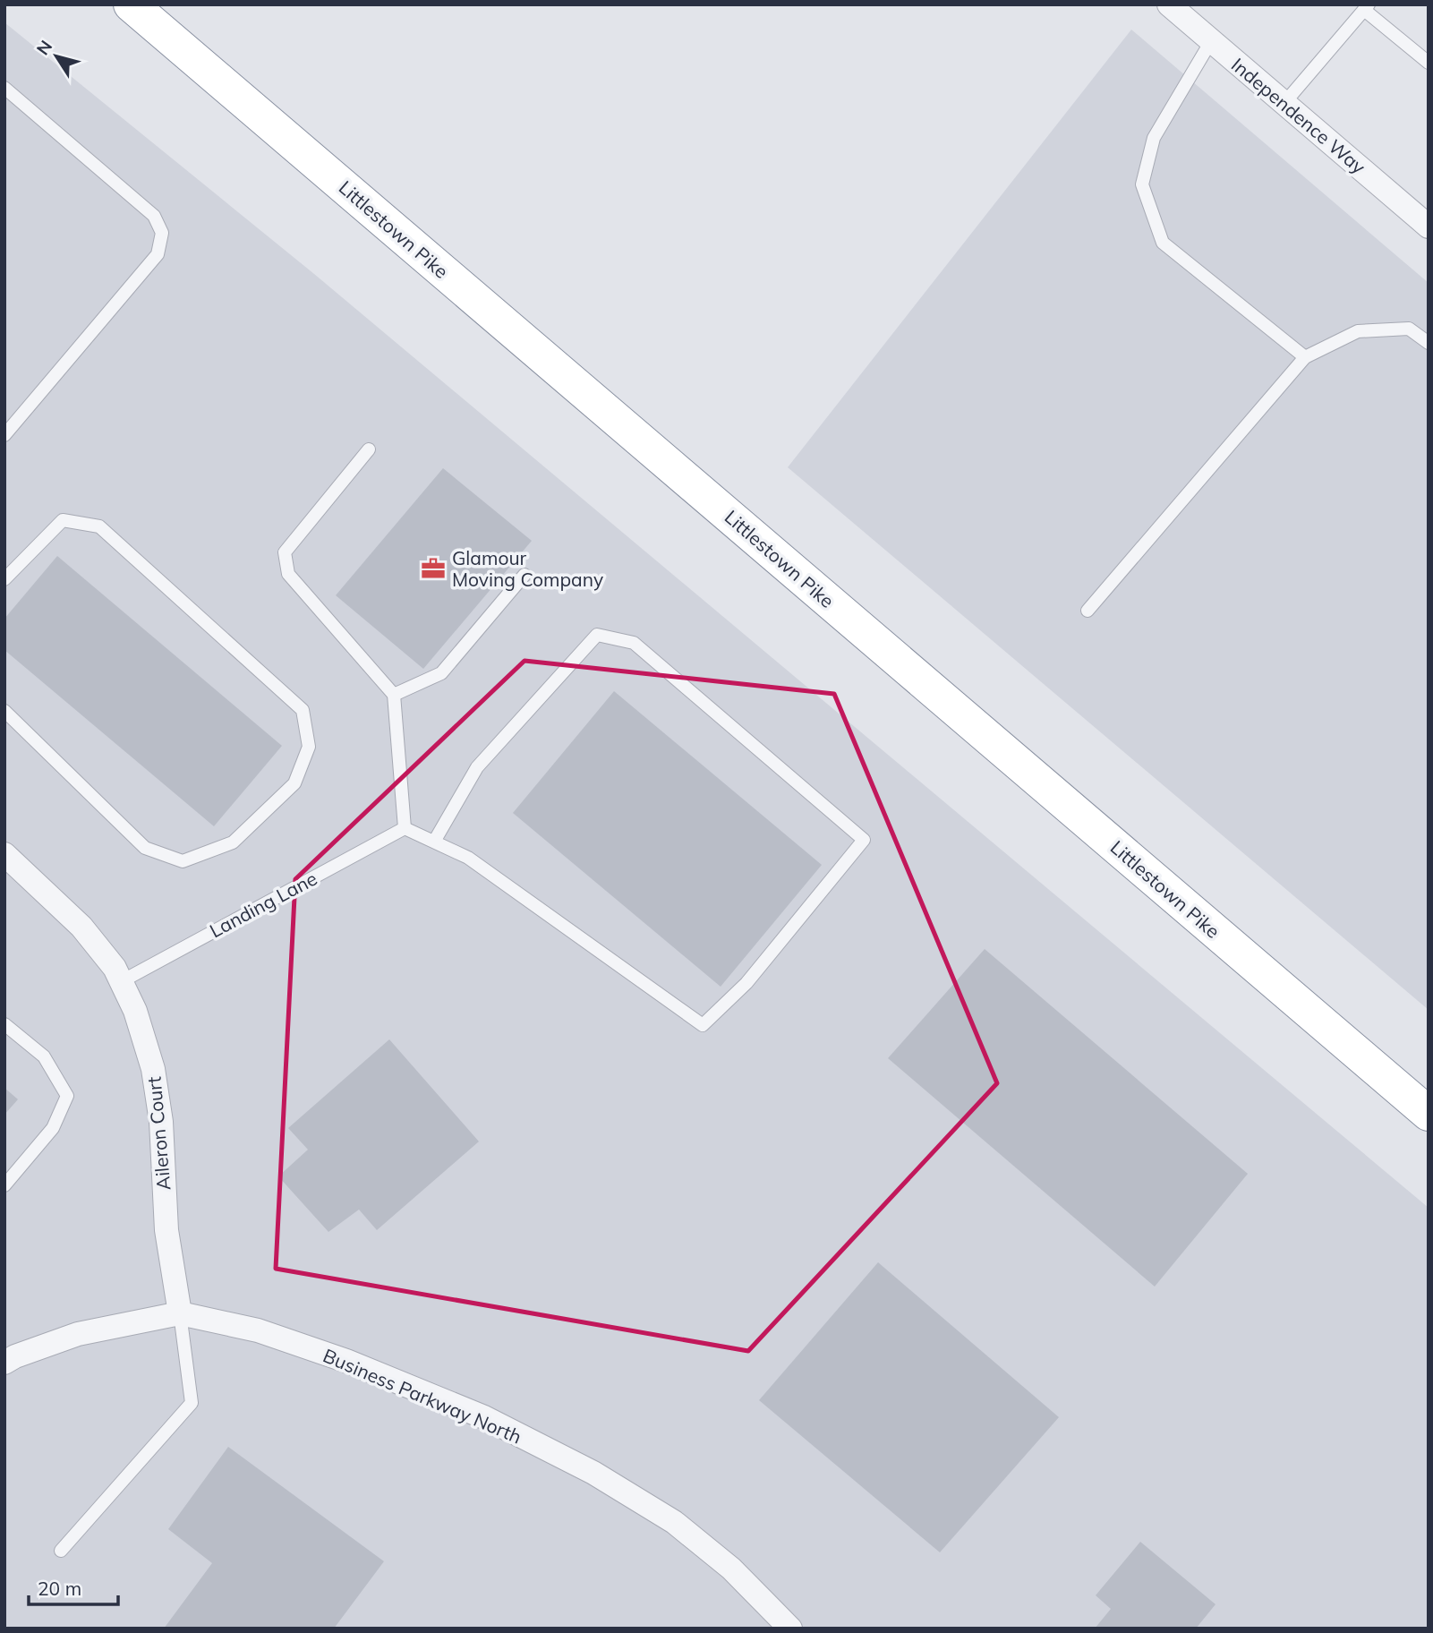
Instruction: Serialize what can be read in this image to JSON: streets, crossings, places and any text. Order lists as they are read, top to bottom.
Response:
{
  "streets": {
    "highway": ["Littlestown Pike"],
    "street": ["Independence Way", "Aileron Court", "Business Parkway North"],
    "lane": ["Landing Lane"]
  },
  "crossings": [
    ["Landing Lane", "Aileron Court"],
    ["Aileron Court", "Business Parkway North"]
  ],
  "places": {
    "office": ["Glamour Moving Company"]
  },
  "scale_bar": "20 m",
  "north": "top left"
}
